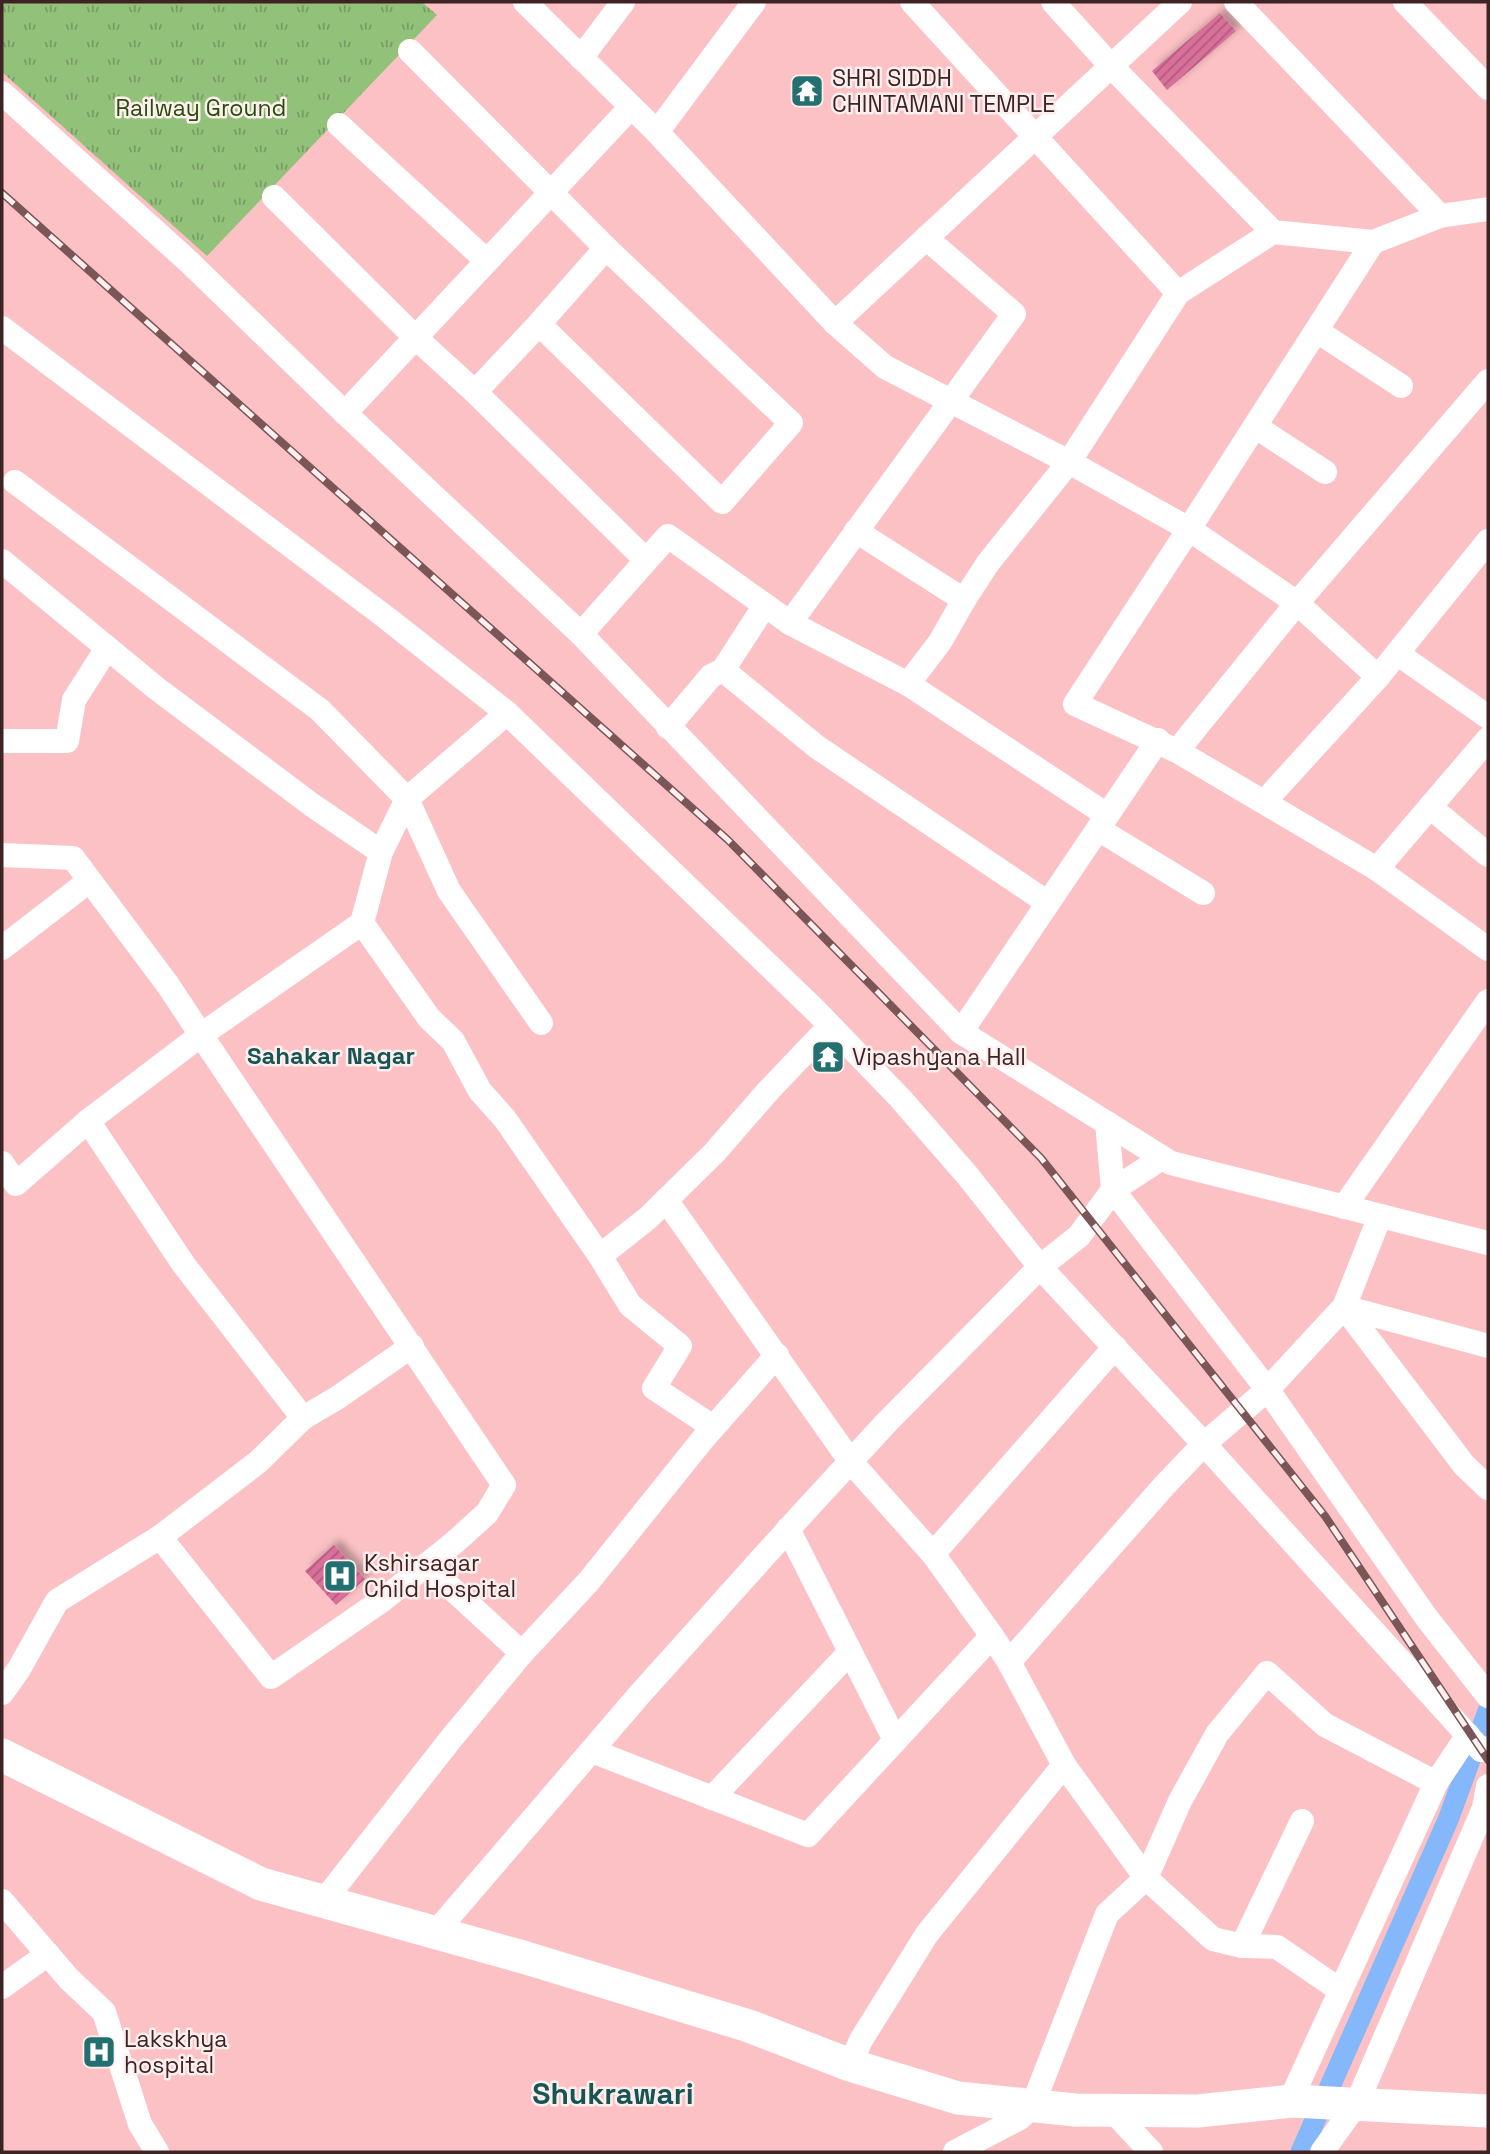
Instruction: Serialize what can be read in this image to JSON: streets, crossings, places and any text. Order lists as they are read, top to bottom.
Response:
{
  "districts": ["Sahakar Nagar", "Shukrawari"],
  "parks": ["Railway Ground"],
  "places": {
    "temple": ["SHRI SIDDH CHINTAMANI TEMPLE", "Vipashyana Hall"],
    "hospital": ["Kshirsagar Child Hospital", "Lakskhya hospital"]
  }
}
